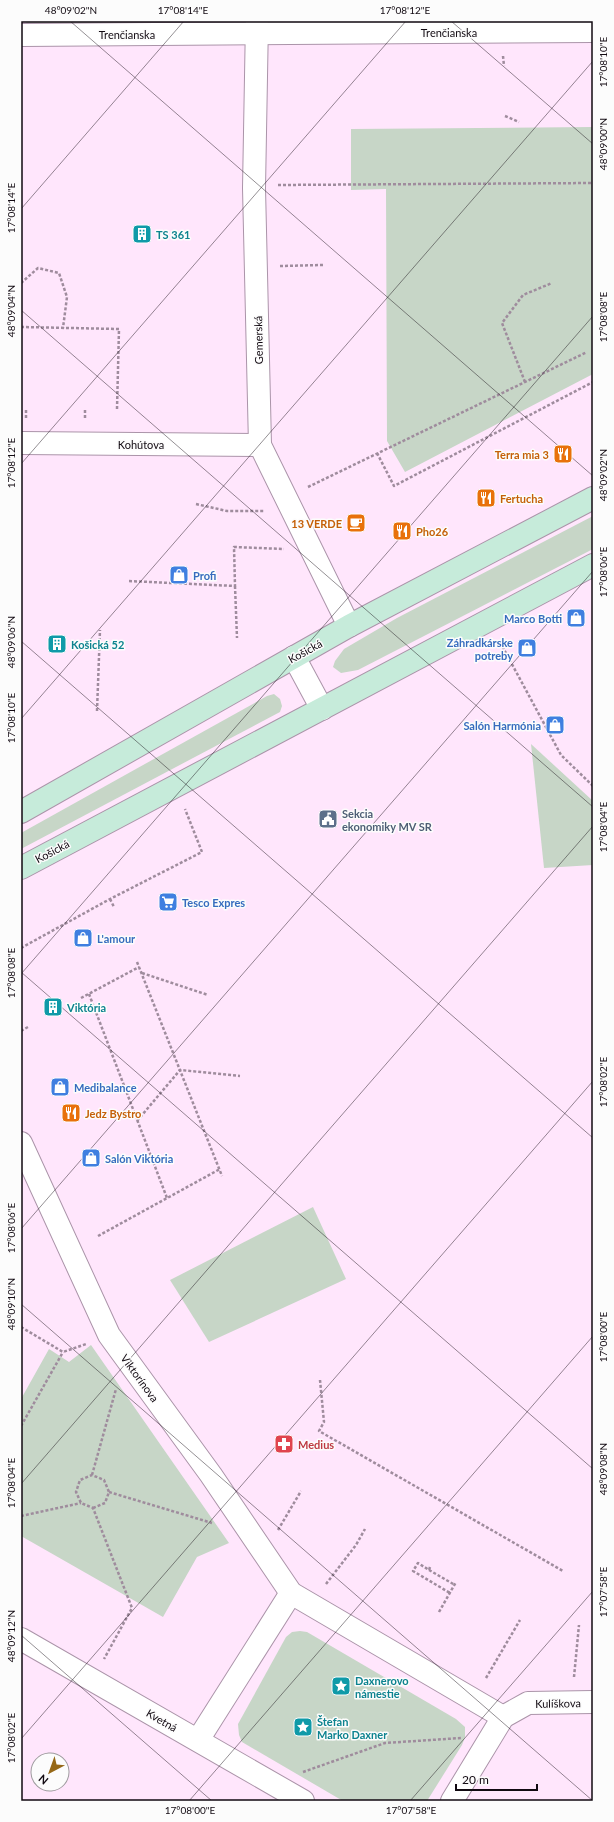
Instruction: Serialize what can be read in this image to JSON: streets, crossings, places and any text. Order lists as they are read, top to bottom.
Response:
{
  "streets": {
    "street": [
      "Trenčianska",
      "Gemerská",
      "Kohútova",
      "Košická",
      "Viktorínova",
      "Kulíškova",
      "Kvetná"
    ]
  },
  "crossings": [
    ["Trenčianska", "Gemerská"],
    ["Gemerská", "Kohútova"],
    ["Gemerská", "Košická"]
  ],
  "places": {
    "building": ["TS 361", "Košická 52", "Viktória"],
    "restaurant": [
      "Terra mia 3",
      "Fertucha",
      "Pho26",
      "Jedz Bystro"
    ],
    "cafe": ["13 VERDE"],
    "shop": [
      "Profi",
      "Marco Botti",
      "Záhradkárske potreby",
      "Salón Harmónia",
      "L'amour",
      "Medibalance",
      "Salón Viktória"
    ],
    "public building": ["Sekcia ekonomiky MV SR"],
    "supermarket": ["Tesco Expres"],
    "pharmacy": ["Medius"],
    "place": ["Daxnerovo námestie", "Štefan Marko Daxner"]
  },
  "scale_bar": "20 m",
  "north": "bottom left",
  "coordinates": [
    "48°09'02\"N",
    "17°08'14\"E",
    "17°08'12\"E",
    "17°08'10\"E",
    "48°09'00\"N",
    "48°09'04\"N",
    "17°08'08\"E",
    "17°08'06\"E",
    "48°09'06\"N",
    "17°08'04\"E",
    "17°08'02\"E",
    "48°09'10\"N",
    "17°08'00\"E",
    "48°09'08\"N",
    "17°07'58\"E",
    "48°09'12\"N"
  ]
}
